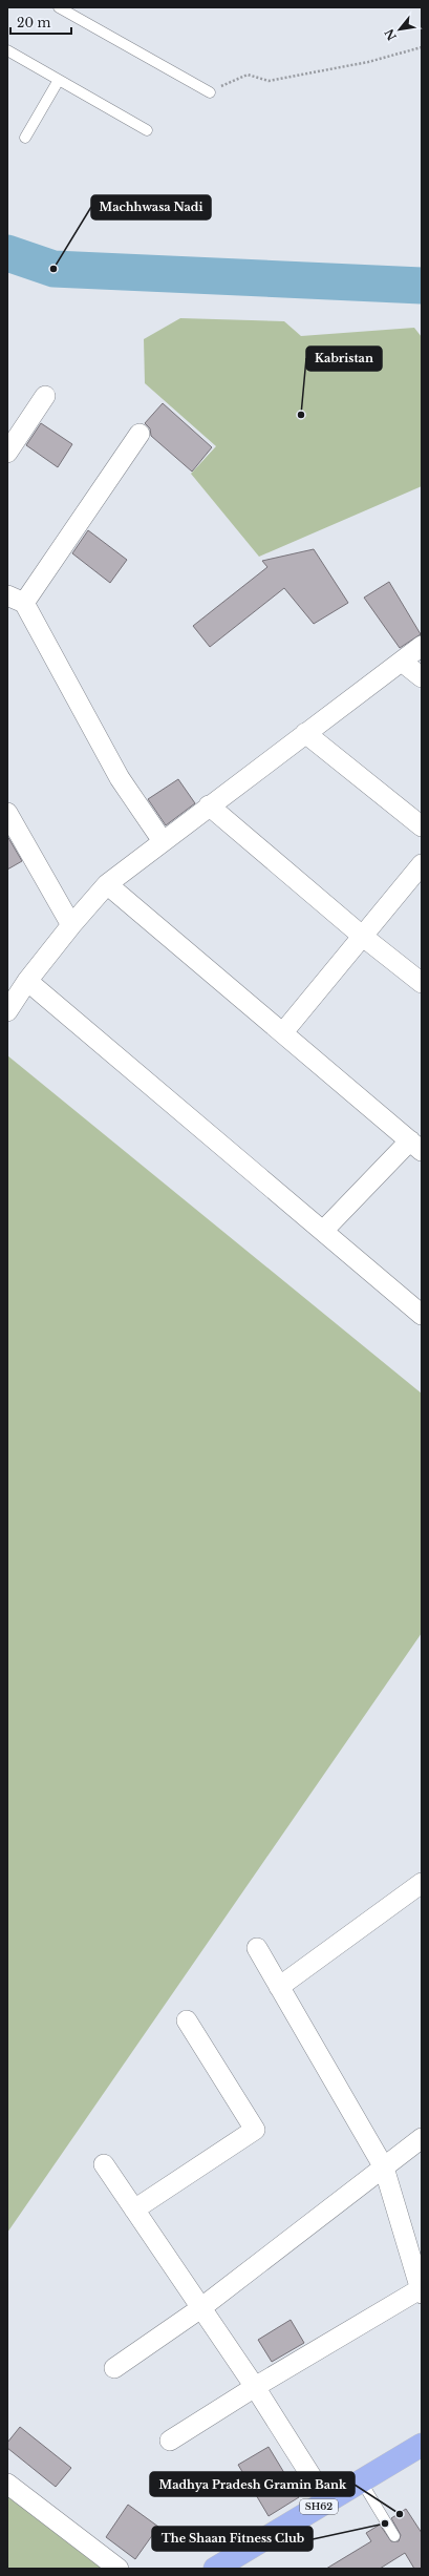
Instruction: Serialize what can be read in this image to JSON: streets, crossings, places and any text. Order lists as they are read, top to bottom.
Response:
{
  "streets": {
    "main road": ["SH62"]
  },
  "places": [
    "Machhwasa Nadi",
    "Kabristan",
    "Madhya Pradesh Gramin Bank",
    "The Shaan Fitness Club"
  ],
  "scale_bar": "20 m",
  "north": "bottom left"
}
